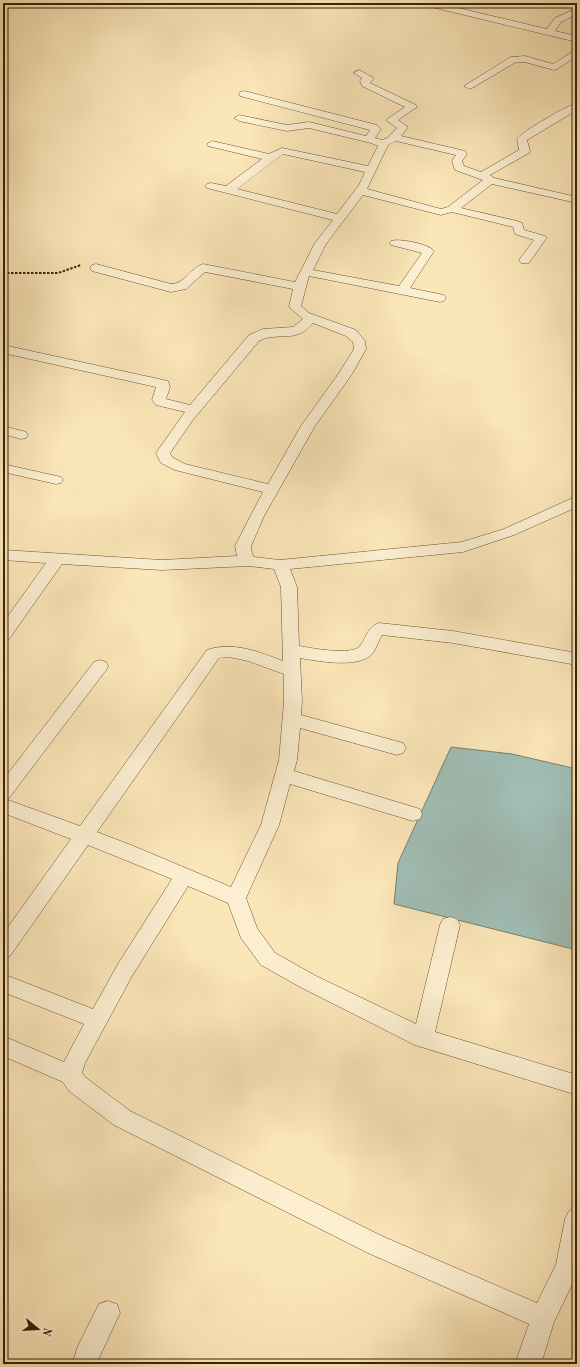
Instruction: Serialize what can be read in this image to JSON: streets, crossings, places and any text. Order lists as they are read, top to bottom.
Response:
{
  "north": "right"
}
